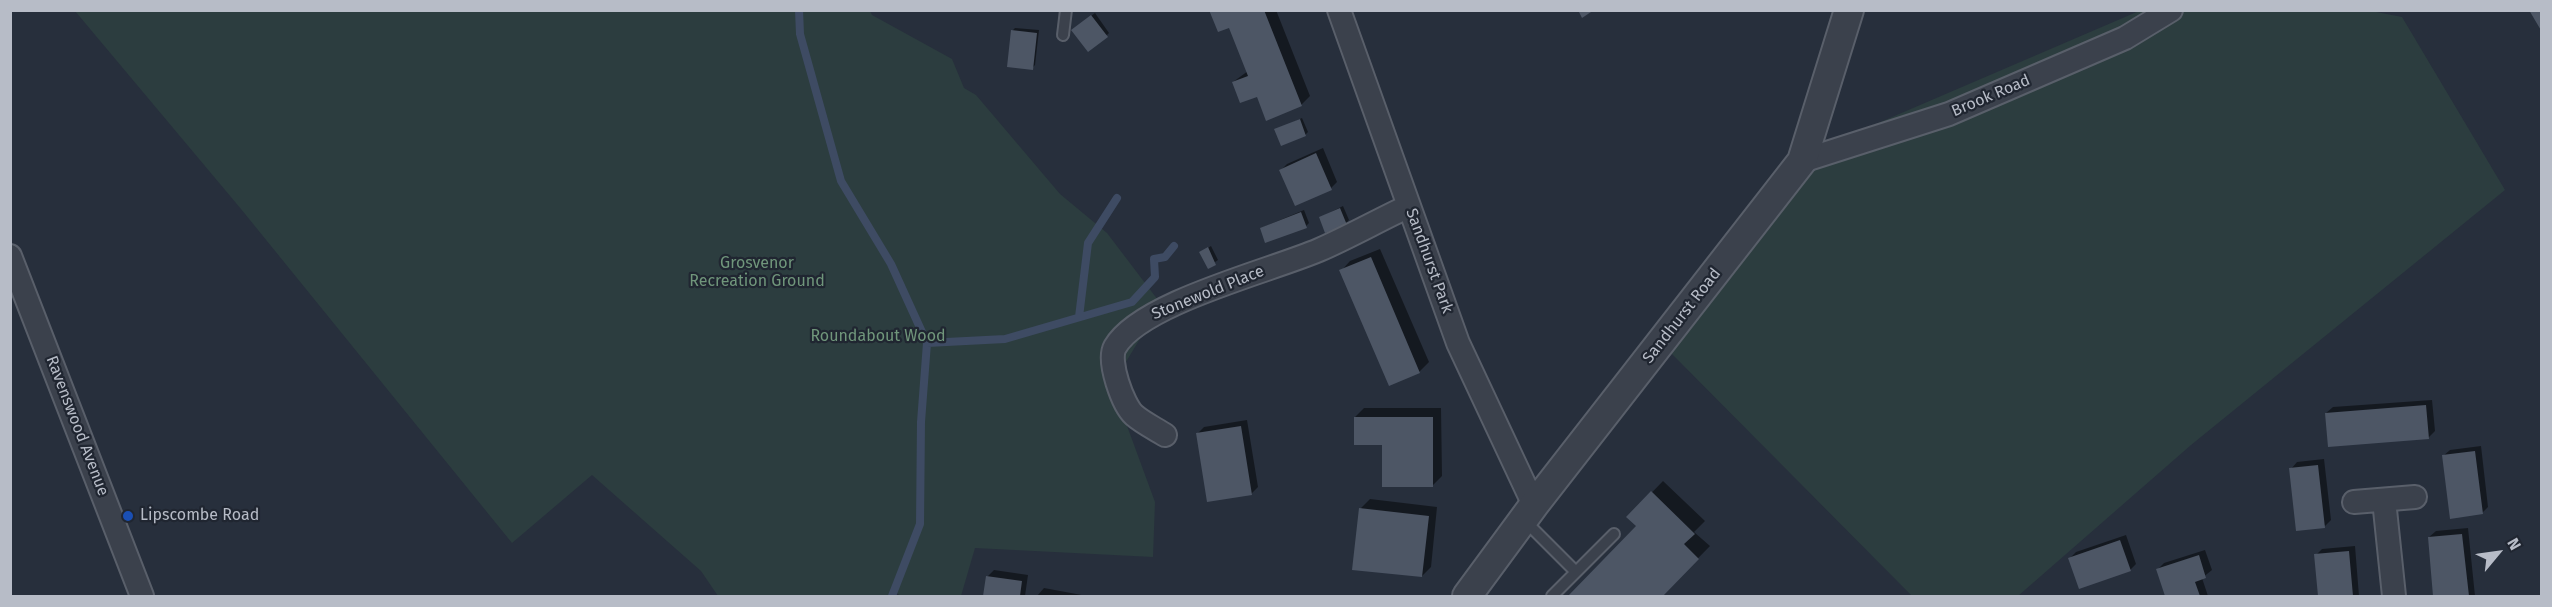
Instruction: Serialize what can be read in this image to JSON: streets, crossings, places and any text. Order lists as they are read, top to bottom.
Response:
{
  "streets": {
    "street": [
      "Brook Road",
      "Sandhurst Park",
      "Stonewold Place",
      "Sandhurst Road",
      "Ravenswood Avenue"
    ]
  },
  "crossings": [
    ["Brook Road", "Sandhurst Road"],
    ["Sandhurst Park", "Stonewold Place"],
    ["Sandhurst Park", "Sandhurst Road"]
  ],
  "parks": ["Grosvenor Recreation Ground", "Roundabout Wood"],
  "places": ["Lipscombe Road"],
  "north": "top right"
}
